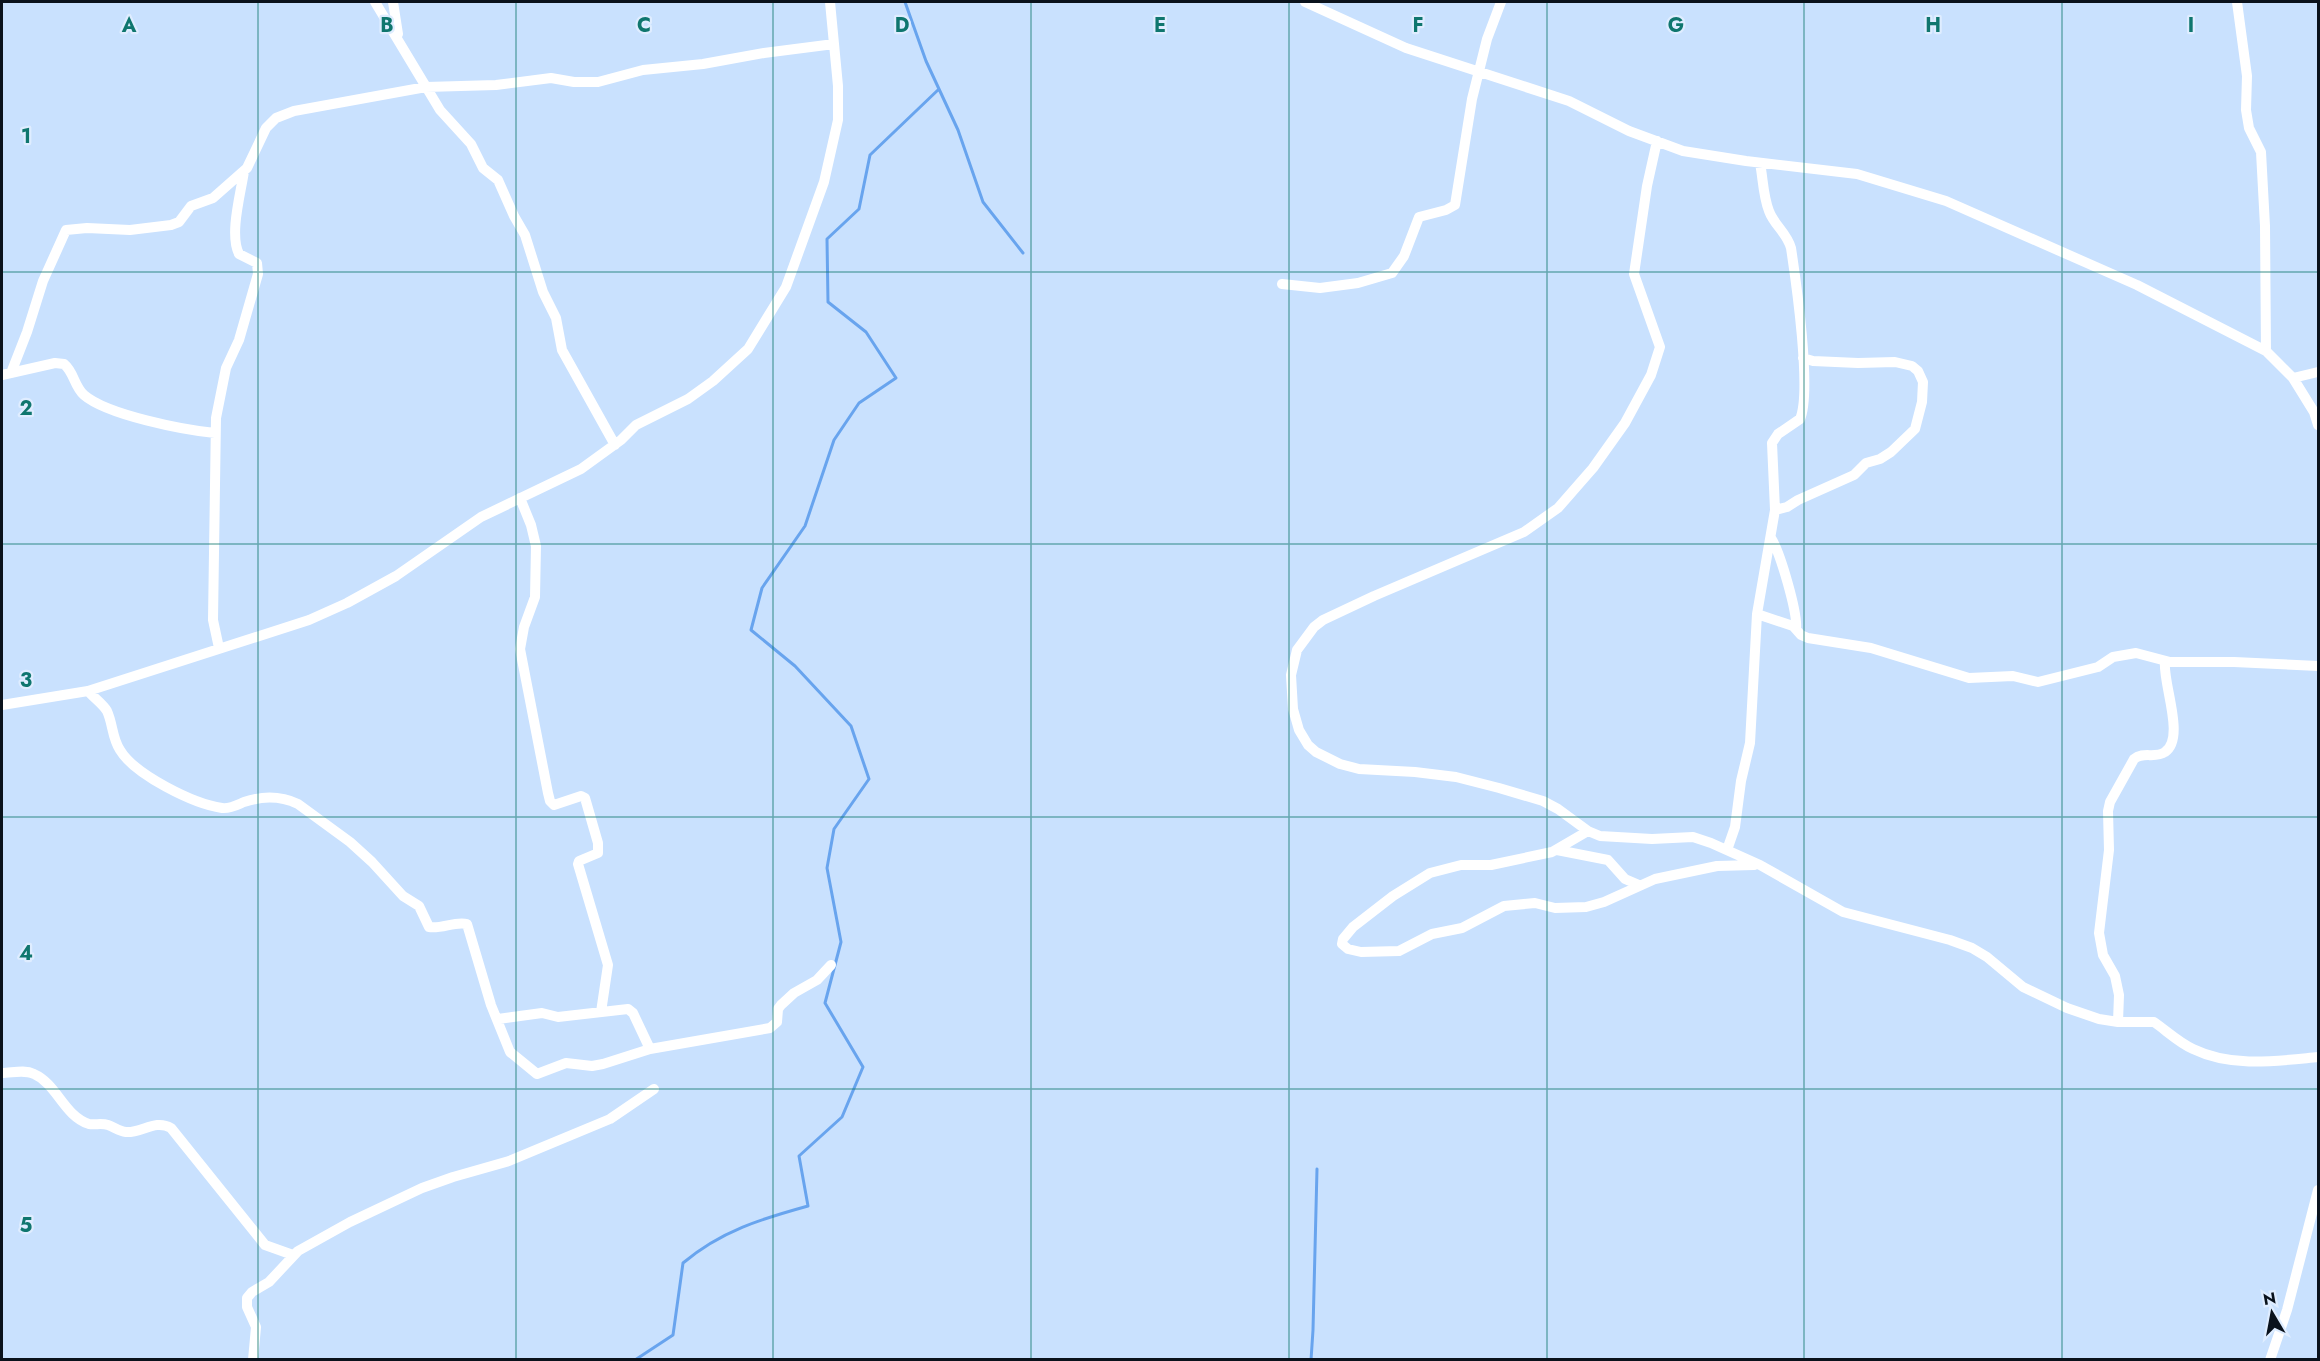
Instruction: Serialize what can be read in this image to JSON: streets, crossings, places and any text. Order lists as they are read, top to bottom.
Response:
{
  "north": "top",
  "grid": {
    "columns": [
      "A",
      "B",
      "C",
      "D",
      "E",
      "F",
      "G",
      "H",
      "I"
    ],
    "rows": [
      "1",
      "2",
      "3",
      "4",
      "5"
    ]
  }
}
